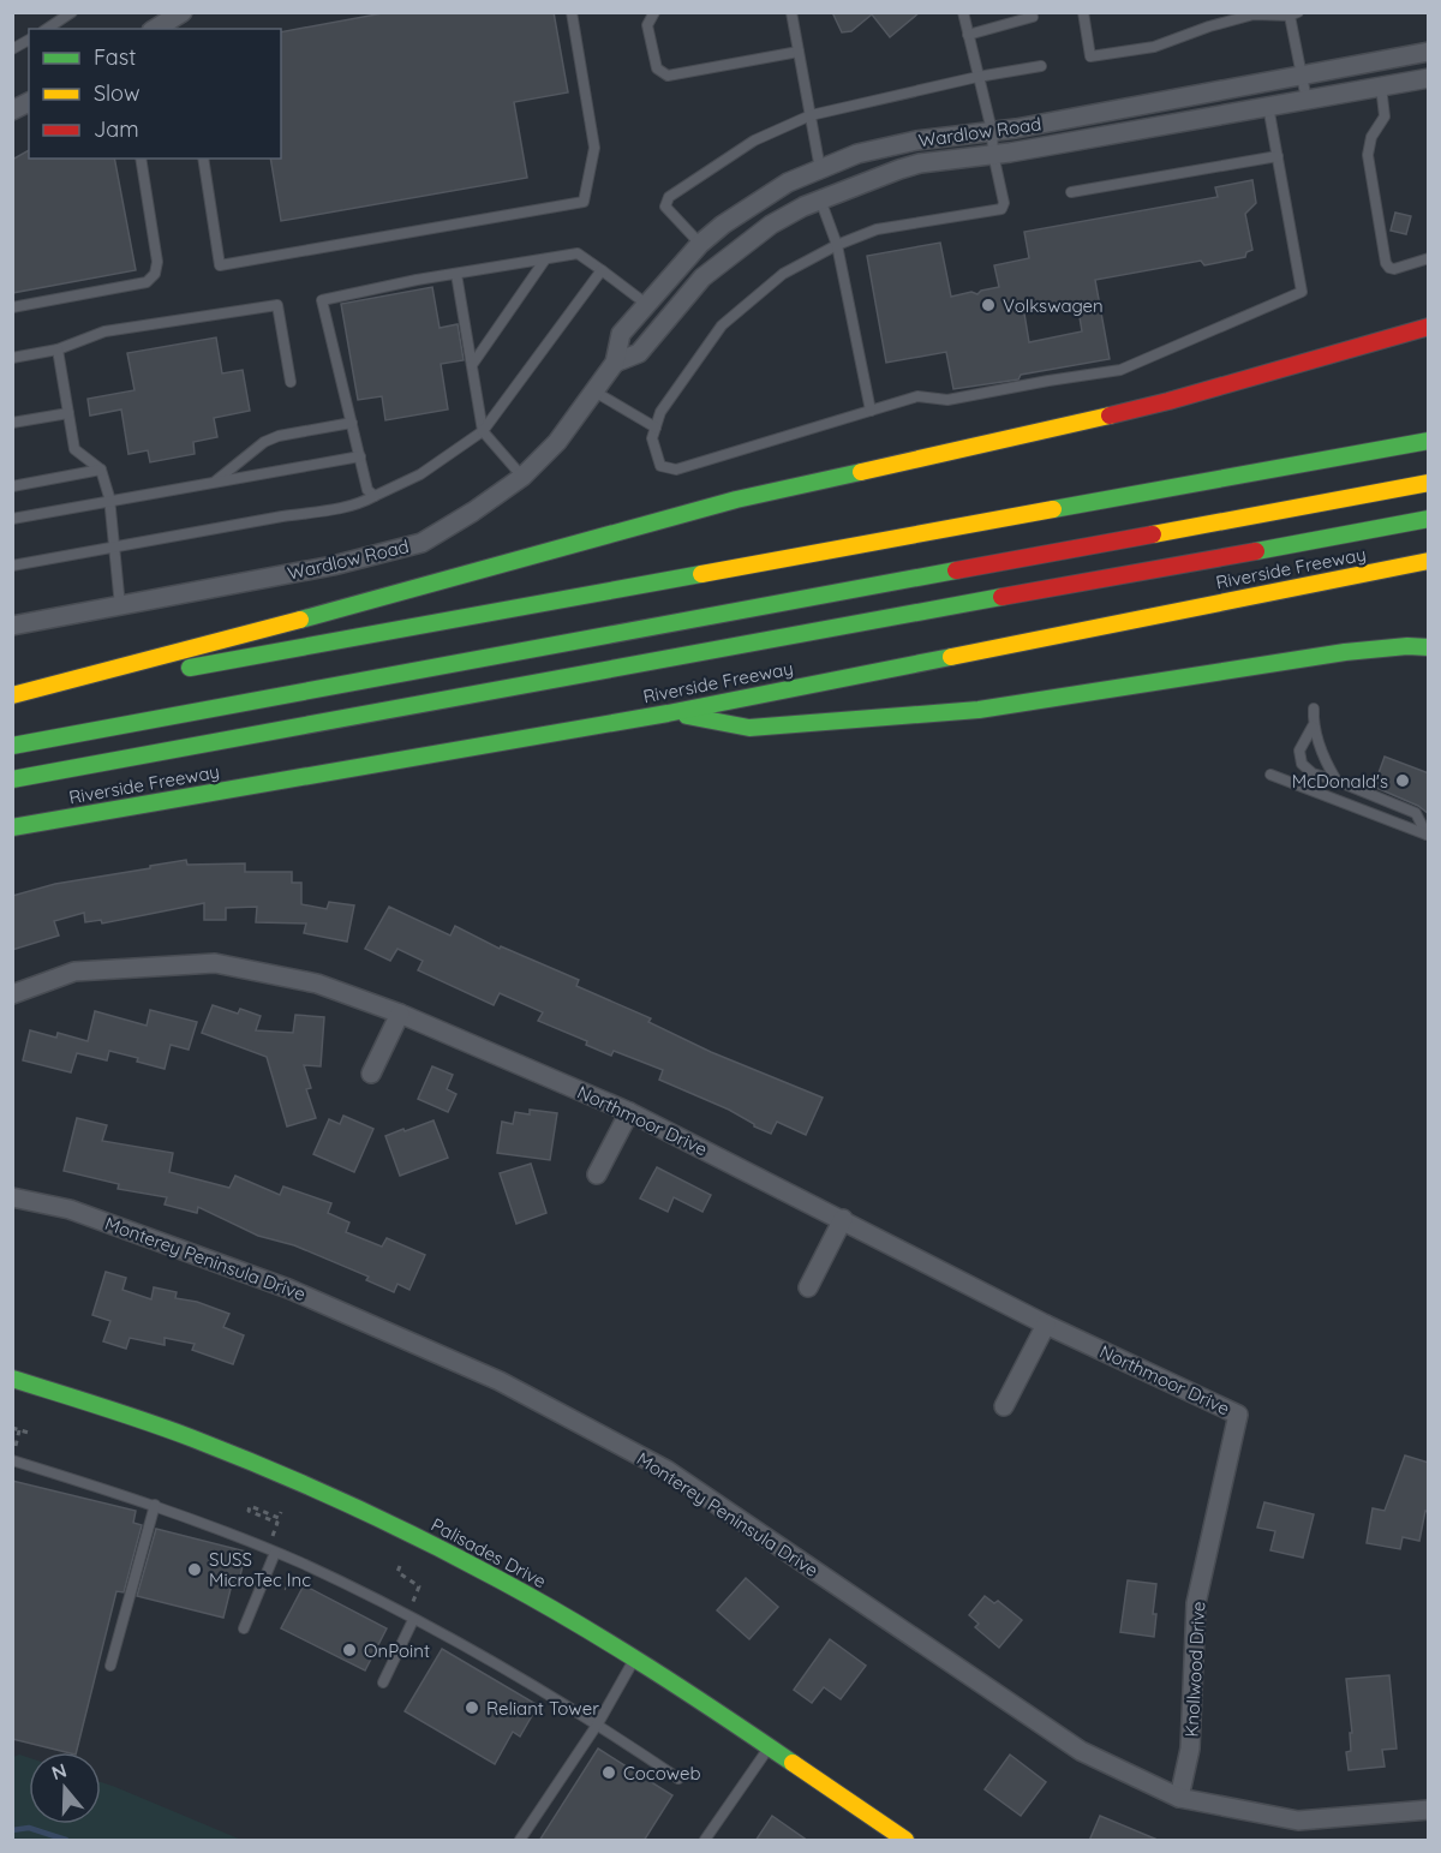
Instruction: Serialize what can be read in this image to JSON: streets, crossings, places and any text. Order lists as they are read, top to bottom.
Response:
{
  "streets": {
    "main road": ["Riverside Freeway", "Palisades Drive"],
    "street": [
      "Wardlow Road",
      "Northmoor Drive",
      "Monterey Peninsula Drive",
      "Knollwood Drive"
    ]
  },
  "crossings": [
    ["Northmoor Drive", "Knollwood Drive"],
    ["Monterey Peninsula Drive", "Knollwood Drive"]
  ],
  "places": [
    "Volkswagen",
    "McDonald's",
    "SUSS MicroTec Inc",
    "OnPoint",
    "Reliant Tower",
    "Cocoweb"
  ],
  "legend": ["Fast", "Slow", "Jam"],
  "north": "top"
}
